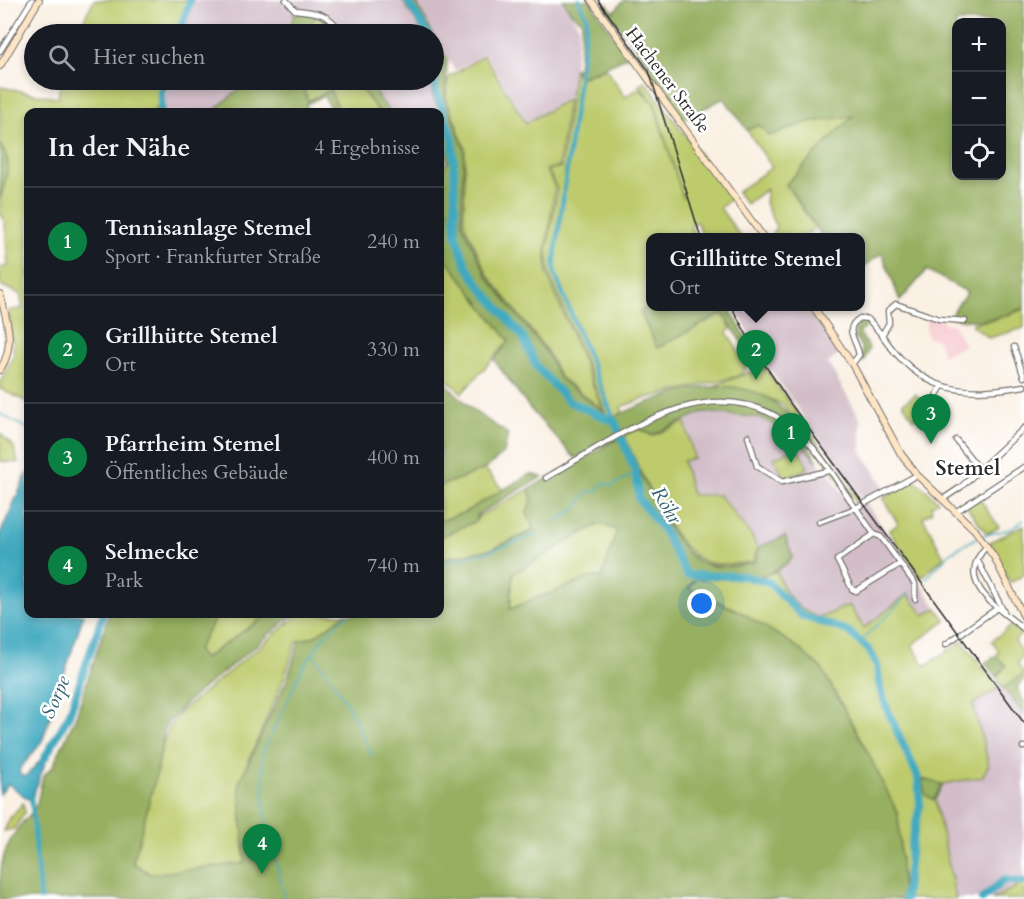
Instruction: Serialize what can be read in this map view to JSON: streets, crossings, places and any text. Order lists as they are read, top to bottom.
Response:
{
  "streets": {
    "main road": ["Hachener Straße"]
  },
  "districts": ["Stemel"],
  "water": ["Röhr", "Sorpe"],
  "page": {
    "map_buttons": ["+", "−"],
    "search": "Hier suchen",
    "heading": ["In der Nähe", "4 Ergebnisse"],
    "list": [
      {
        "mark": "1",
        "name": "Tennisanlage Stemel",
        "note": "Sport · Frankfurter Straße",
        "value": "240 m"
      },
      {
        "mark": "2",
        "name": "Grillhütte Stemel",
        "note": "Ort",
        "value": "330 m"
      },
      {
        "mark": "3",
        "name": "Pfarrheim Stemel",
        "note": "Öffentliches Gebäude",
        "value": "400 m"
      },
      {
        "mark": "4",
        "name": "Selmecke",
        "note": "Park",
        "value": "740 m"
      }
    ],
    "popup": ["Grillhütte Stemel", "Ort"],
    "pins": [
      "2",
      "3",
      "1",
      "4"
    ]
  }
}
